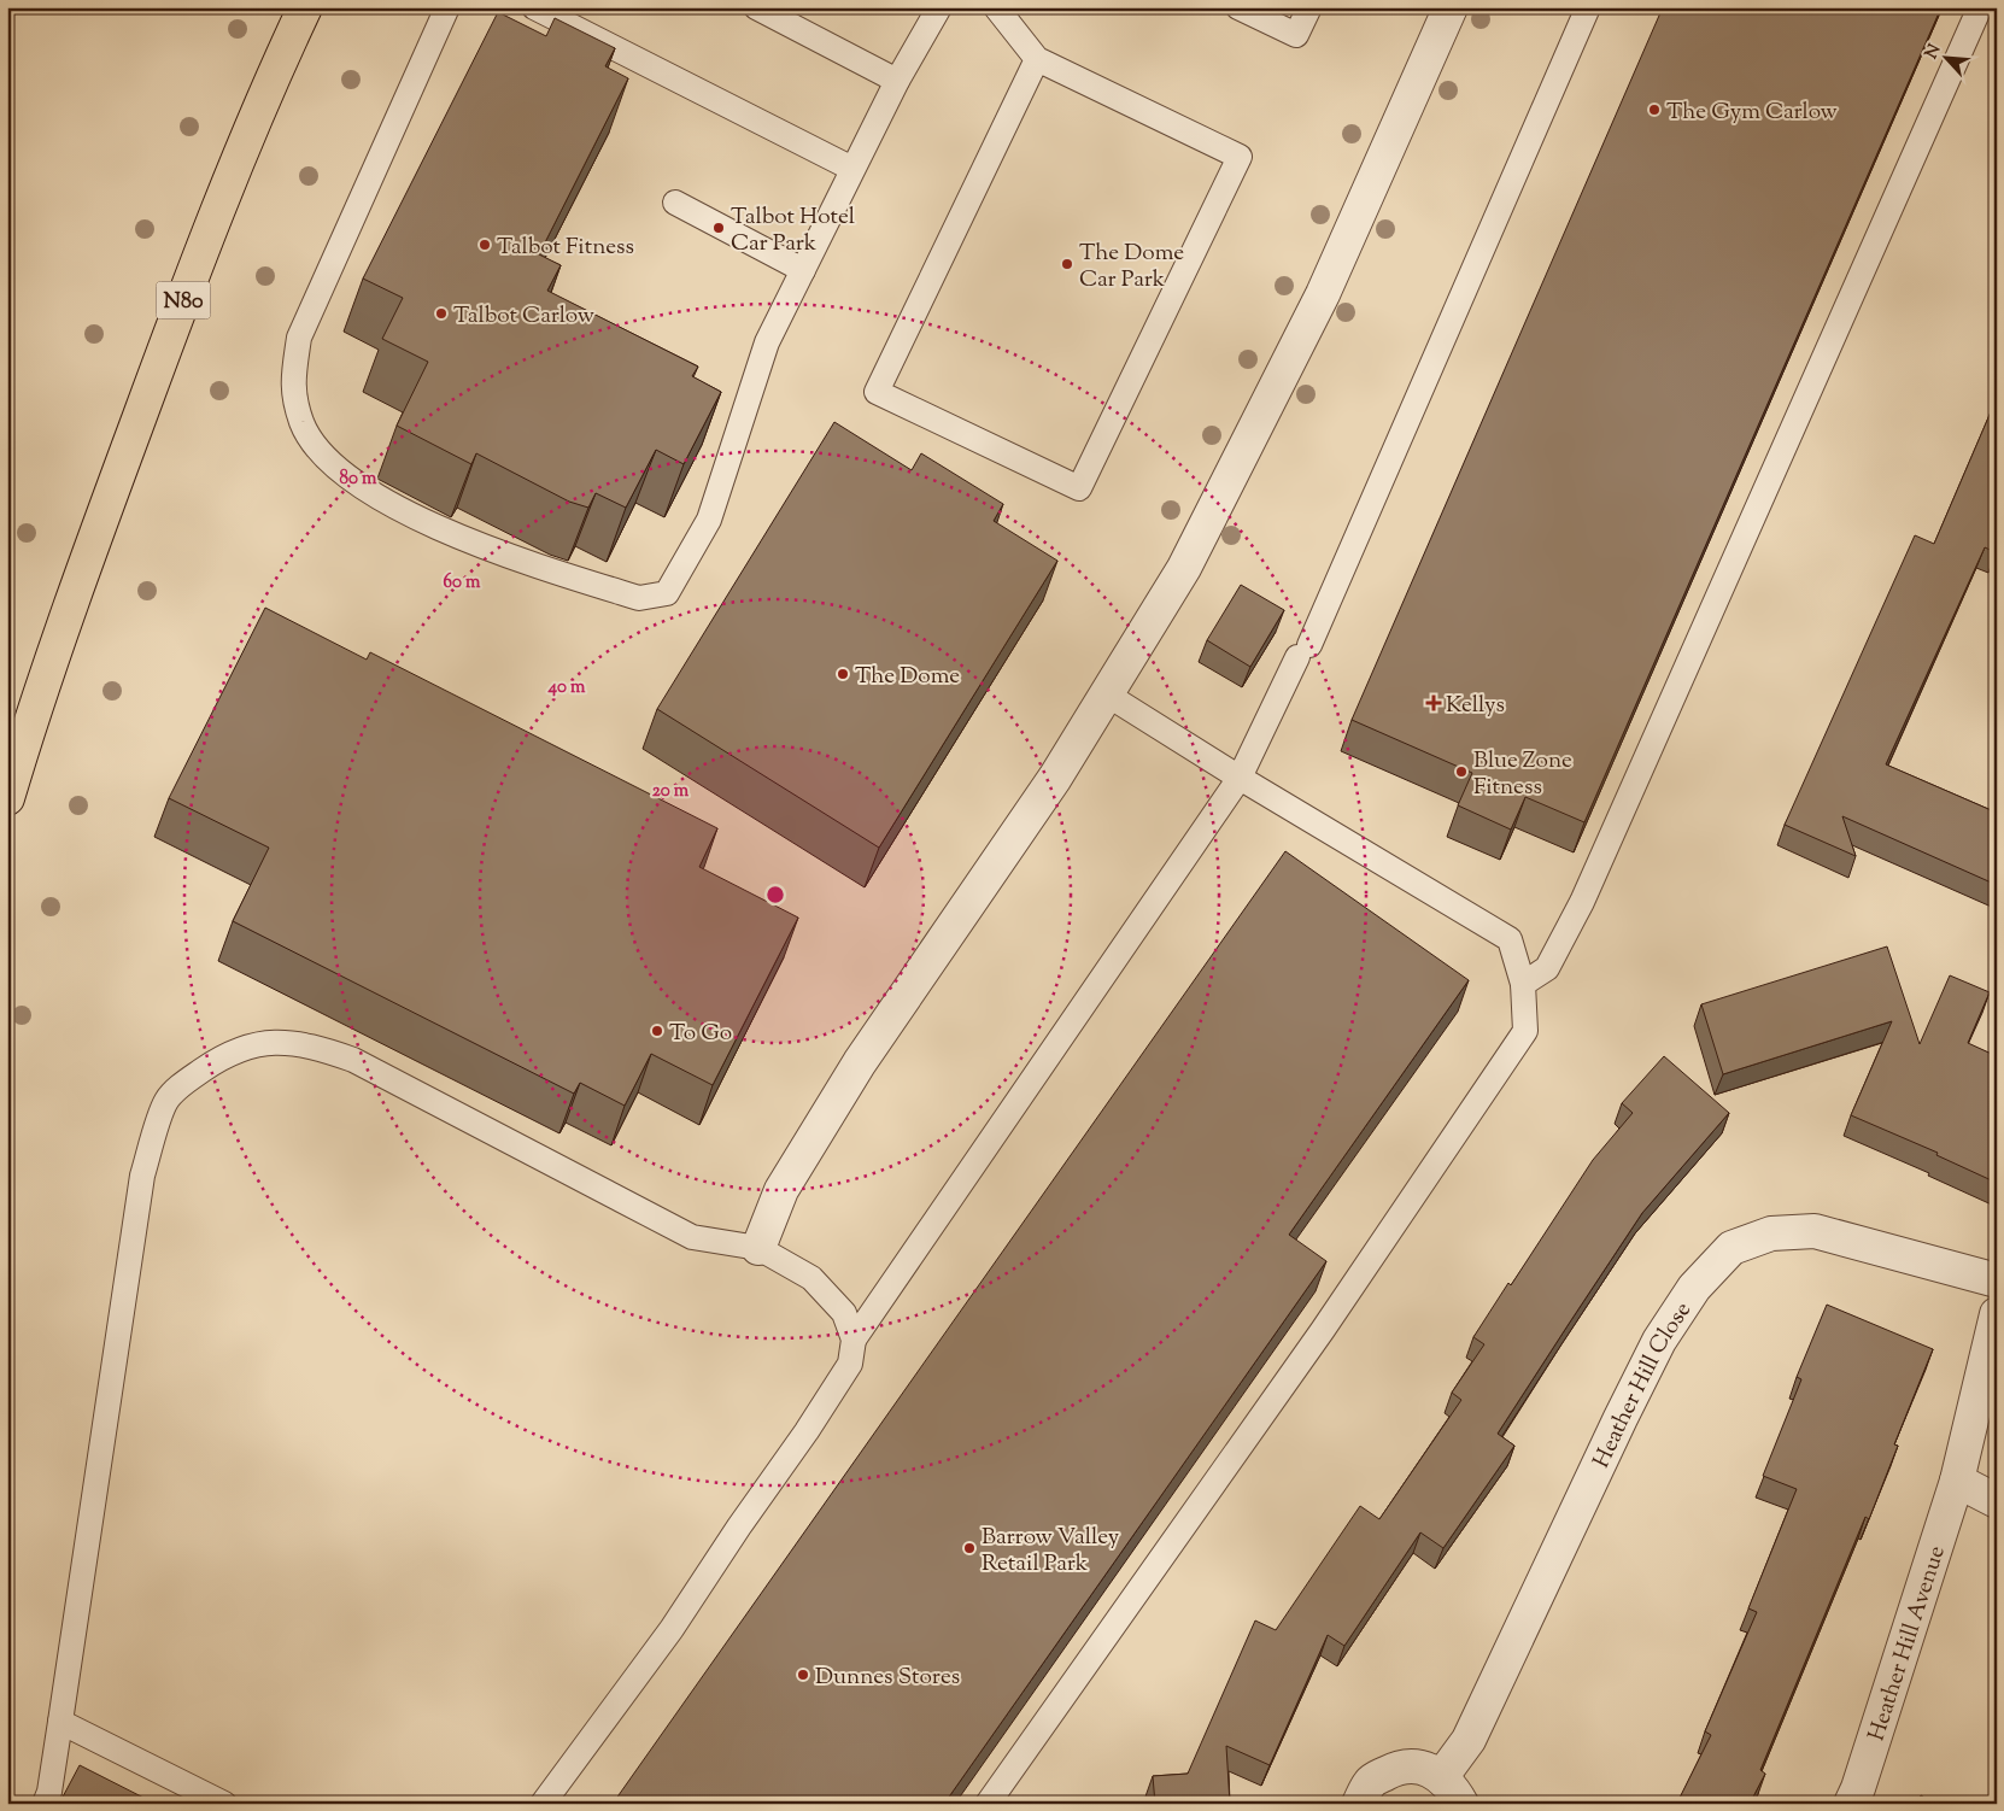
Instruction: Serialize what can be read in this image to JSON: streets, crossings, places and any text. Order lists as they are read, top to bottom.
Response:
{
  "streets": {
    "main road": ["N80"],
    "street": ["Heather Hill Close", "Heather Hill Avenue"]
  },
  "places": {
    "other": [
      "The Gym Carlow",
      "Talbot Hotel Car Park",
      "Talbot Fitness",
      "The Dome Car Park",
      "Talbot Carlow",
      "The Dome",
      "Blue Zone Fitness",
      "To Go",
      "Barrow Valley Retail Park",
      "Dunnes Stores"
    ],
    "health": ["Kellys"]
  },
  "north": "top left",
  "rings": [
    "80 m",
    "60 m",
    "40 m",
    "20 m"
  ]
}
